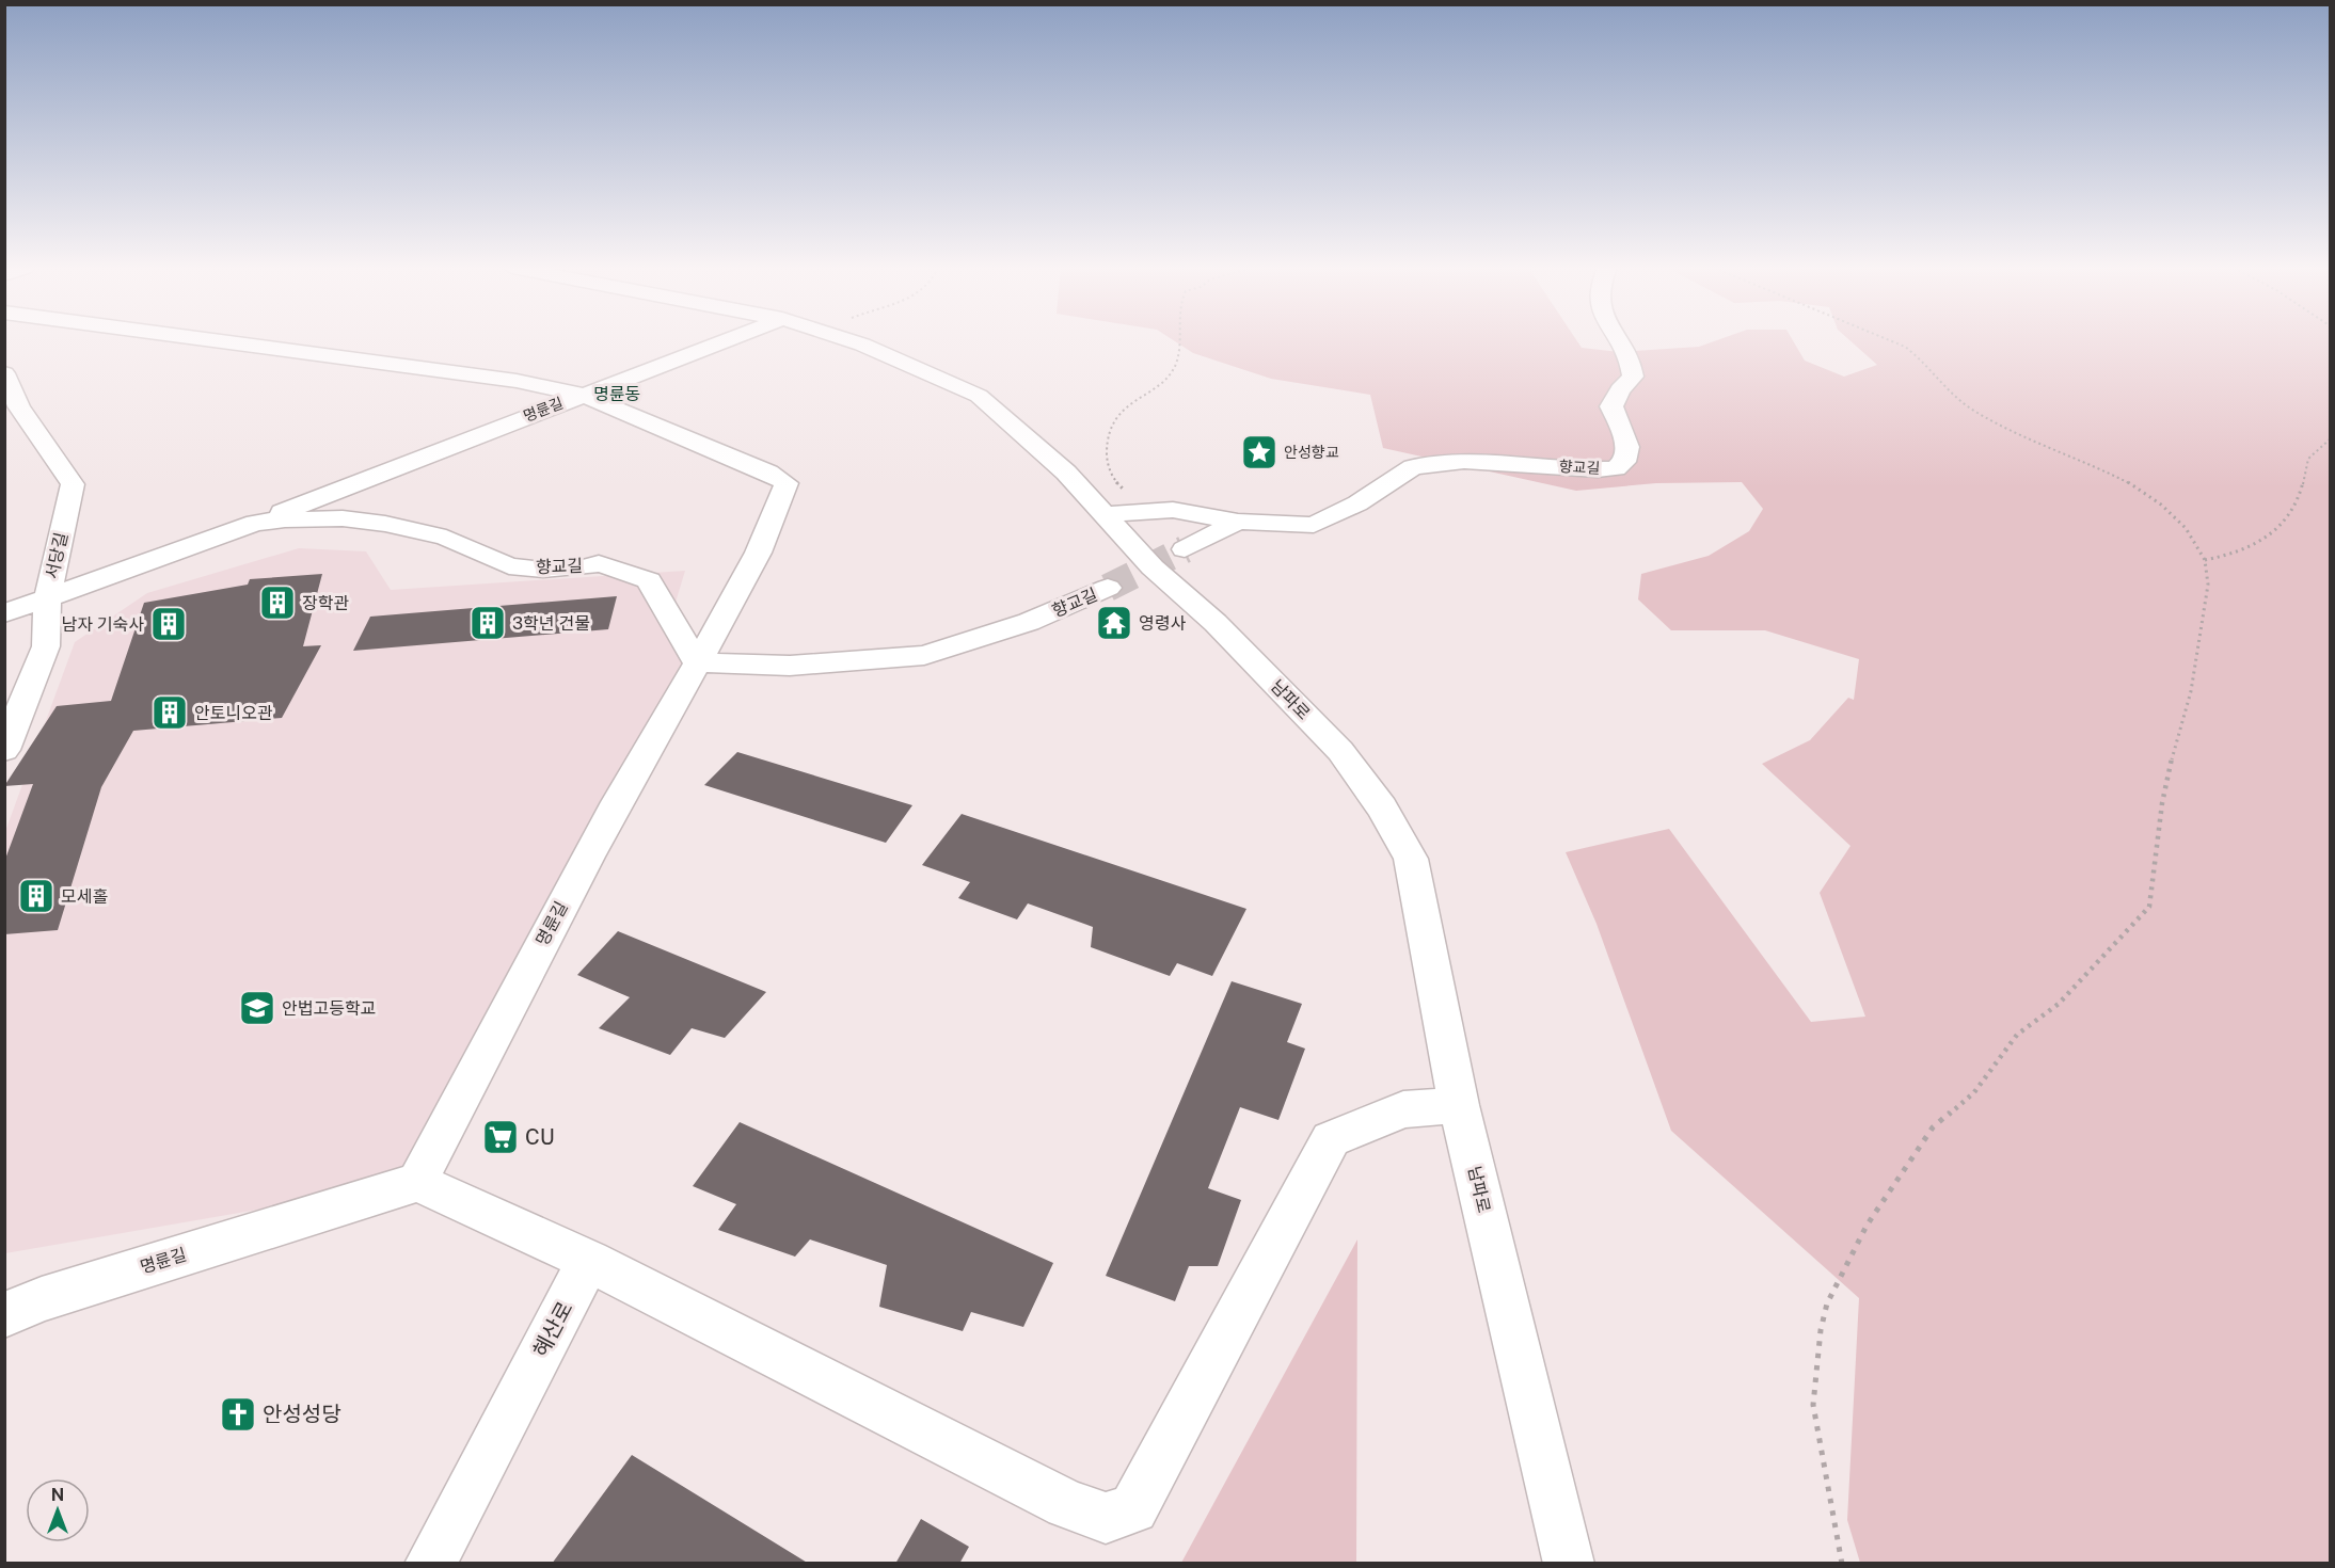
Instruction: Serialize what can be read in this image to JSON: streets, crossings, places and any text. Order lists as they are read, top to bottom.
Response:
{
  "streets": {
    "street": [
      "명륜길",
      "향교길",
      "서당길",
      "남파로",
      "혜산로"
    ]
  },
  "crossings": [
    ["명륜길", "향교길"],
    ["향교길", "서당길"]
  ],
  "districts": ["명륜동"],
  "places": {
    "place": ["안성향교"],
    "building": [
      "장학관",
      "3학년 건물",
      "남자 기숙사",
      "안토니오관",
      "모세홀"
    ],
    "temple": ["영령사"],
    "school or university": ["안법고등학교"],
    "supermarket": ["CU"],
    "church": ["안성성당"]
  },
  "north": "top"
}
